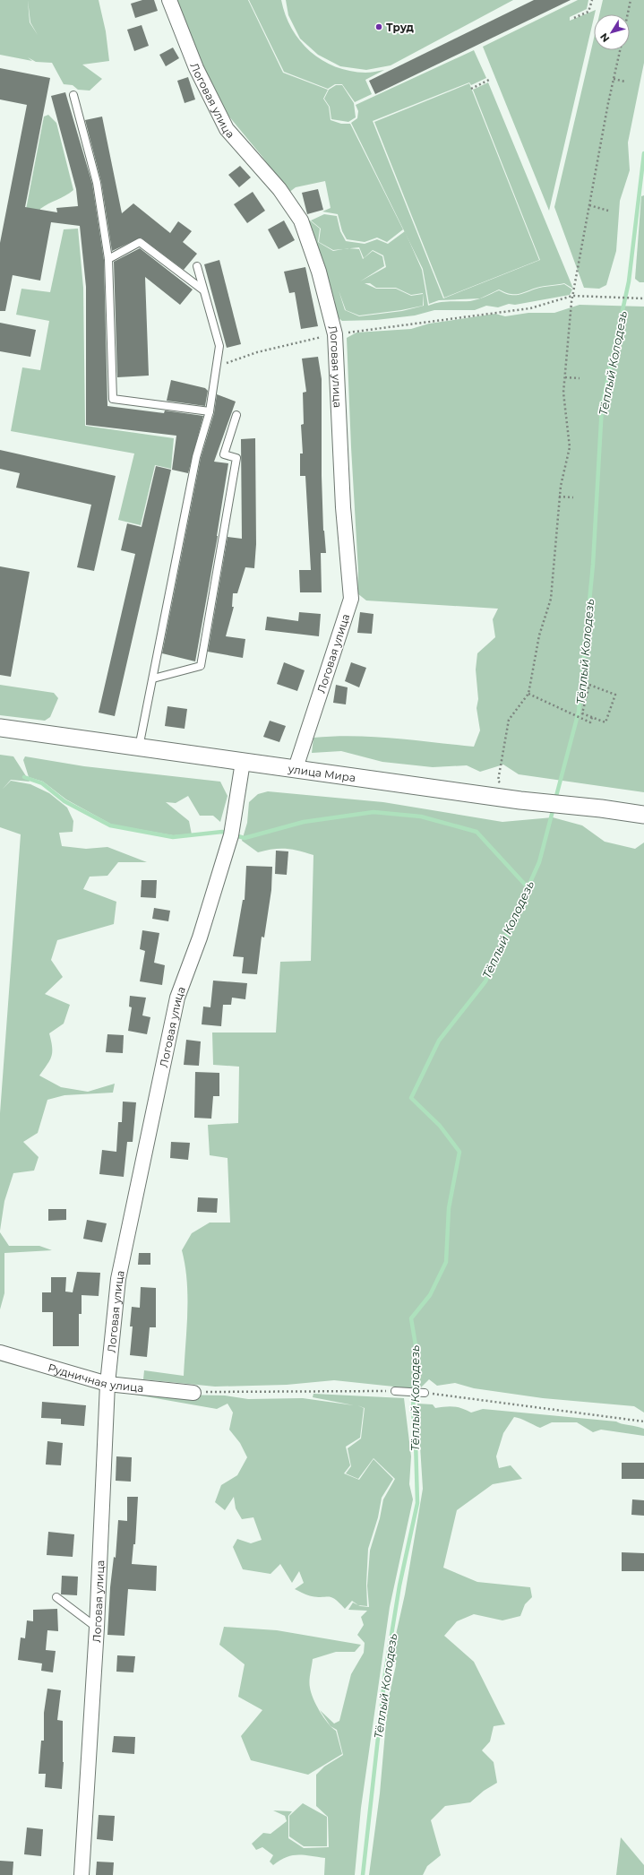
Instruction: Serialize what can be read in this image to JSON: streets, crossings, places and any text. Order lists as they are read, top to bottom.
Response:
{
  "streets": {
    "street": ["Логовая улица", "улица Мира", "Рудничная улица"]
  },
  "crossings": [
    ["Логовая улица", "улица Мира"],
    ["Логовая улица", "Рудничная улица"]
  ],
  "water": ["Тёплый Колодезь"],
  "places": ["Труд"],
  "north": "bottom left"
}
